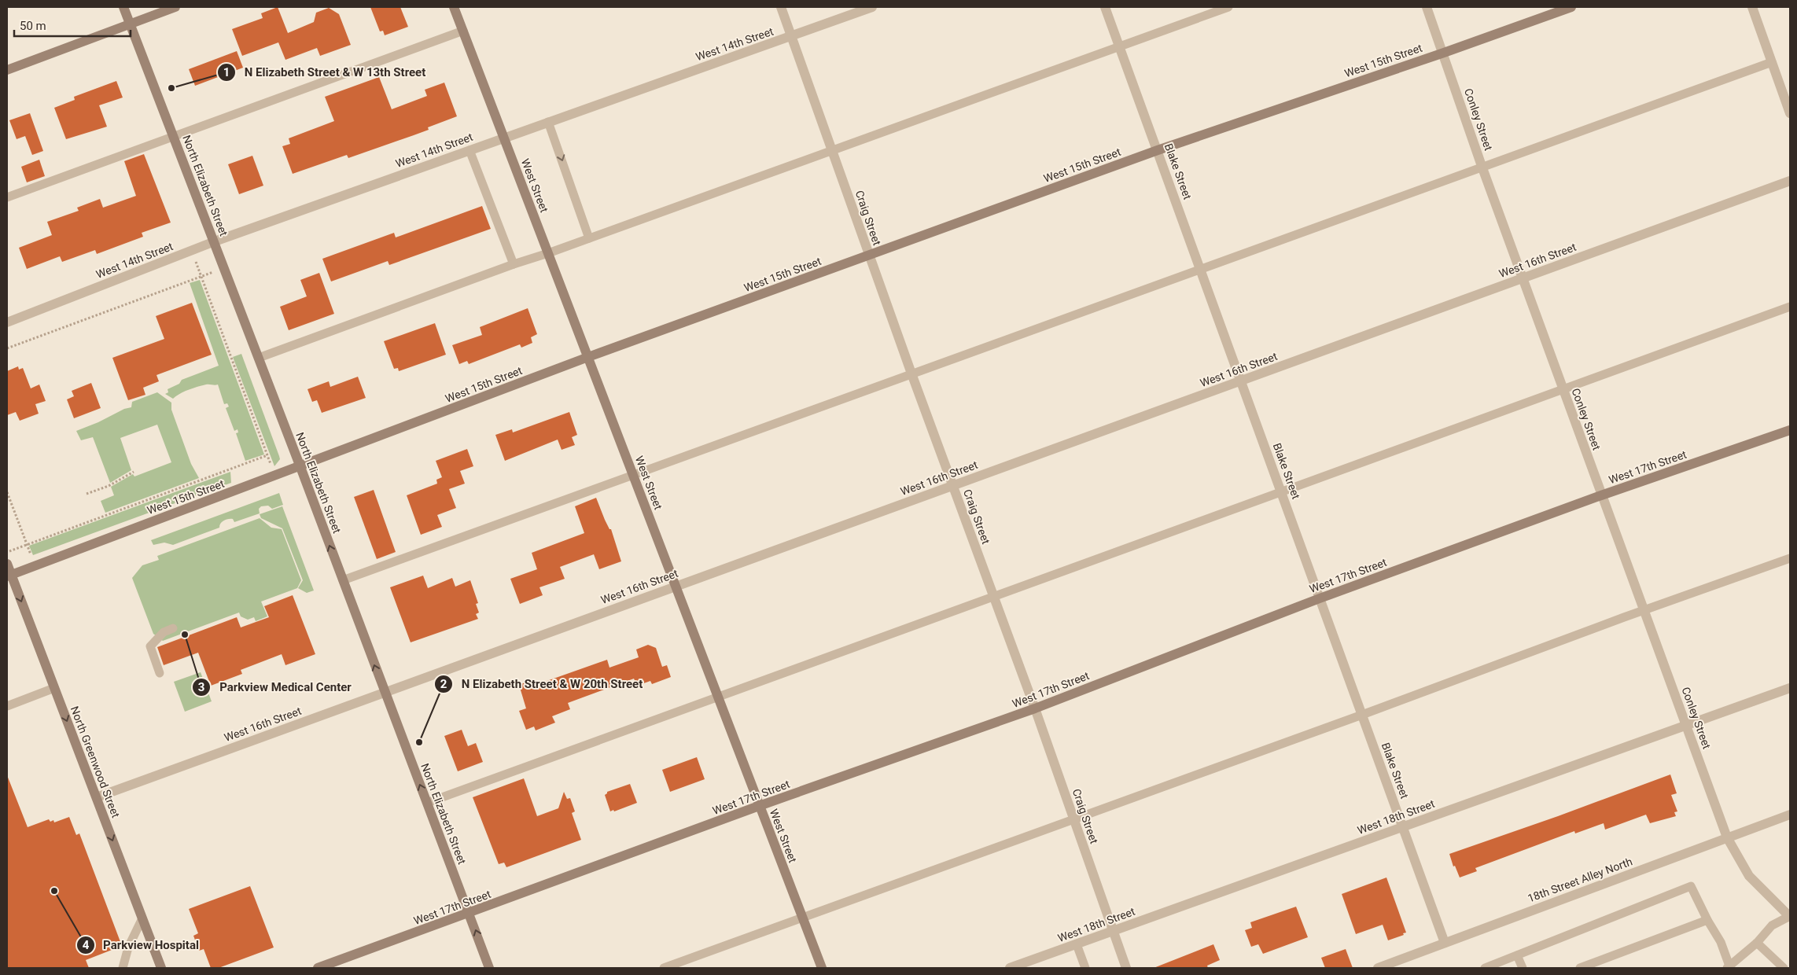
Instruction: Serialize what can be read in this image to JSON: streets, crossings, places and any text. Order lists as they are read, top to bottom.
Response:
{
  "streets": {
    "street": [
      "West 14th Street",
      "West 15th Street",
      "Conley Street",
      "Blake Street",
      "North Elizabeth Street",
      "West Street",
      "Craig Street",
      "West 16th Street",
      "West 17th Street",
      "North Greenwood Street",
      "West 18th Street",
      "18th Street Alley North"
    ]
  },
  "crossings": [
    ["West 14th Street", "North Elizabeth Street"],
    ["West 14th Street", "West Street"],
    ["West 14th Street", "Craig Street"],
    ["West 15th Street", "Conley Street"],
    ["West 15th Street", "Blake Street"],
    ["West 15th Street", "North Elizabeth Street"],
    ["West 15th Street", "West Street"],
    ["West 15th Street", "Craig Street"],
    ["West 15th Street", "North Greenwood Street"],
    ["Conley Street", "West 16th Street"],
    ["Conley Street", "West 17th Street"],
    ["Conley Street", "West 18th Street"],
    ["Conley Street", "18th Street Alley North"],
    ["Blake Street", "West 16th Street"],
    ["Blake Street", "West 17th Street"],
    ["Blake Street", "West 18th Street"],
    ["Blake Street", "18th Street Alley North"],
    ["North Elizabeth Street", "West 16th Street"],
    ["North Elizabeth Street", "West 17th Street"],
    ["West Street", "West 16th Street"],
    ["West Street", "West 17th Street"],
    ["Craig Street", "West 16th Street"],
    ["Craig Street", "West 17th Street"],
    ["Craig Street", "West 18th Street"],
    ["West 16th Street", "North Greenwood Street"]
  ],
  "one_way": ["North Elizabeth Street", "North Greenwood Street"],
  "places": [
    "N Elizabeth Street & W 13th Street",
    "Parkview Medical Center",
    "N Elizabeth Street & W 20th Street",
    "Parkview Hospital"
  ],
  "scale_bar": "50 m"
}
